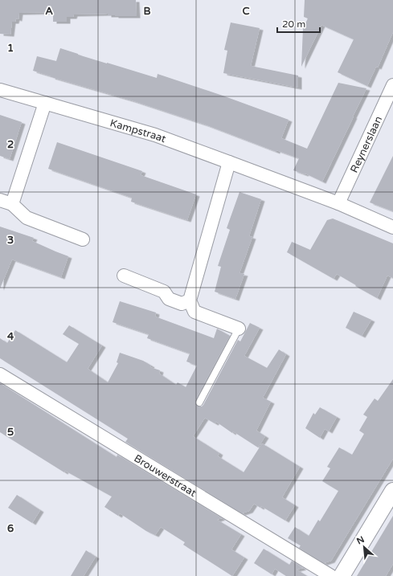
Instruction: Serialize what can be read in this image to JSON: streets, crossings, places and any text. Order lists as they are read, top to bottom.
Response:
{
  "streets": {
    "street": ["Kampstraat", "Reynerslaan", "Brouwerstraat"]
  },
  "crossings": [
    ["Kampstraat", "Reynerslaan"]
  ],
  "scale_bar": "20 m",
  "north": "top left",
  "grid": {
    "columns": ["A", "B", "C"],
    "rows": [
      "1",
      "2",
      "3",
      "4",
      "5",
      "6"
    ]
  }
}
